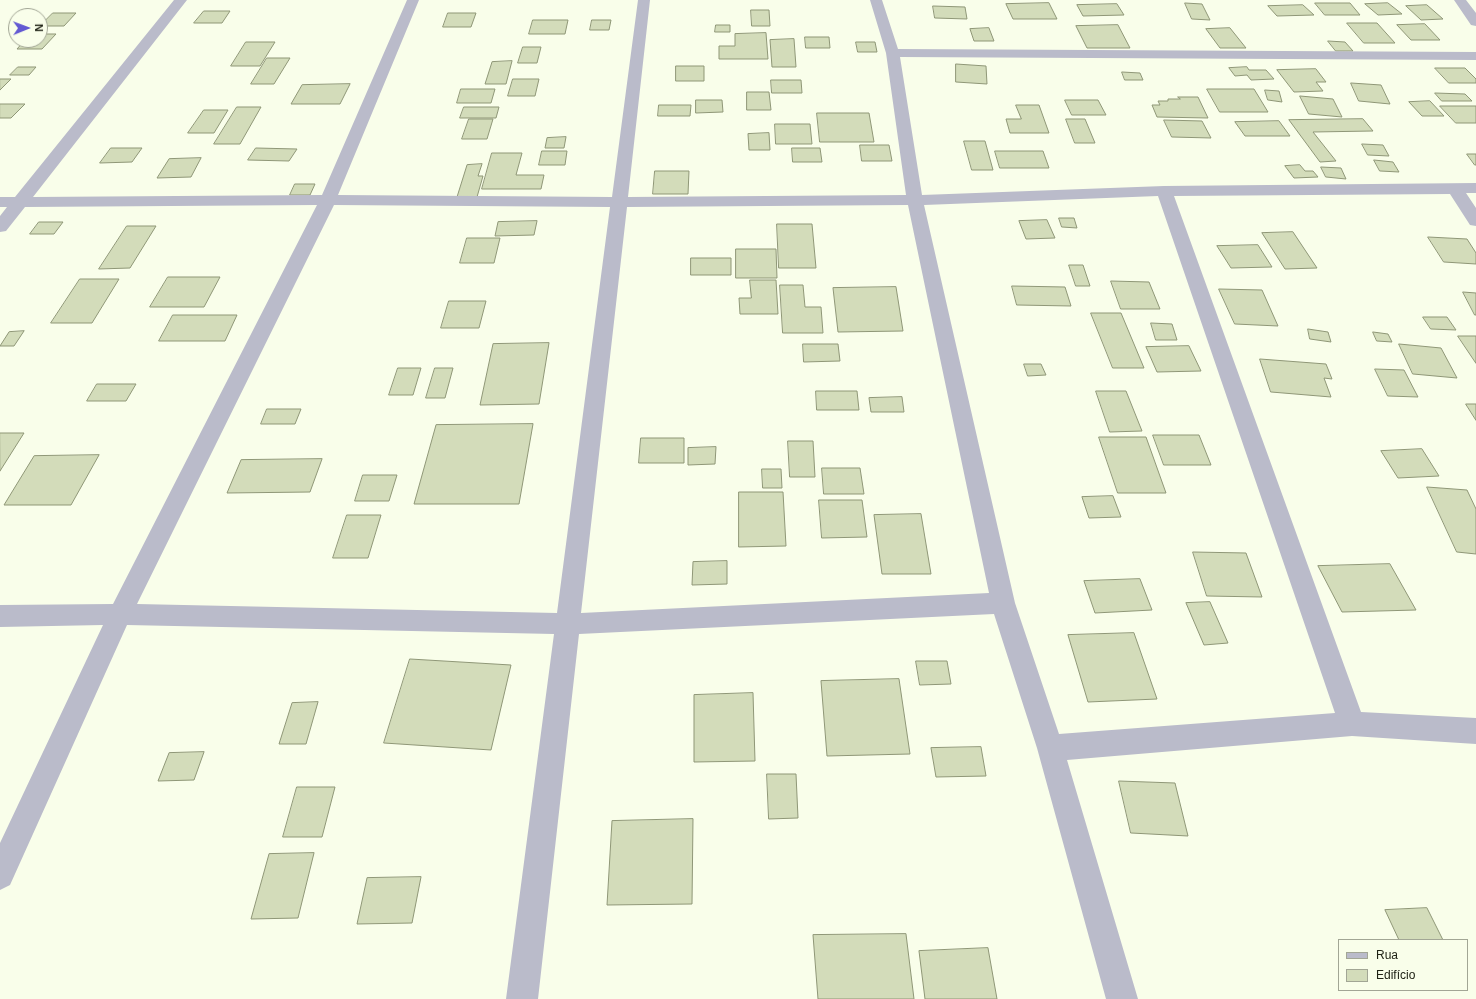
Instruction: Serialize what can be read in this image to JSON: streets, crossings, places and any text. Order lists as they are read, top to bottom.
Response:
{
  "legend": ["Rua", "Edifício"],
  "north": "right"
}
